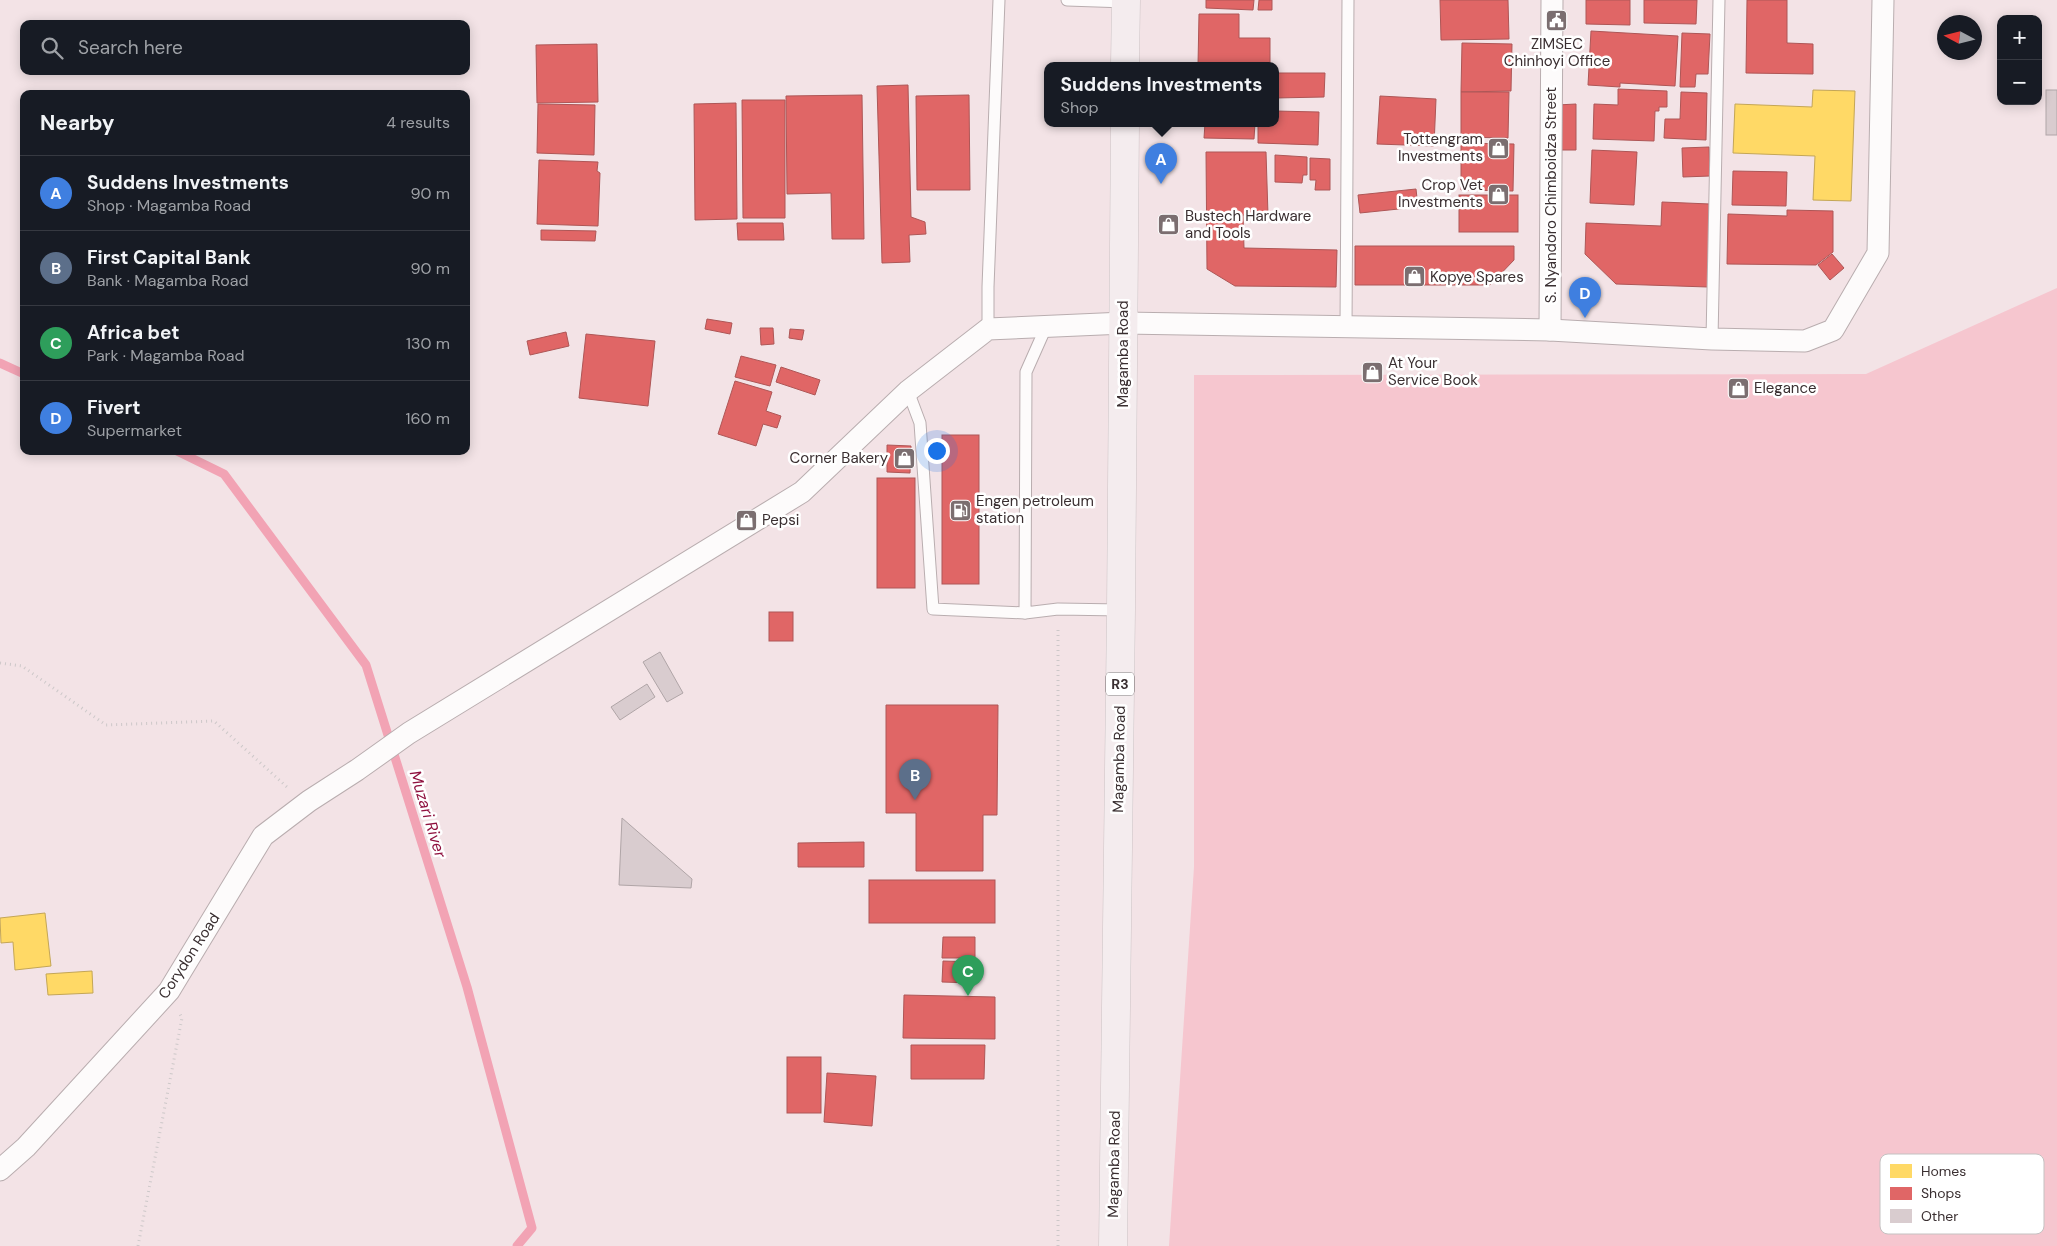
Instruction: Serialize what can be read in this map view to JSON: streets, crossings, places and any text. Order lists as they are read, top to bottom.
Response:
{
  "streets": {
    "highway": ["Magamba Road", "R3"],
    "street": ["S. Nyandoro Chimboidza Street", "Corydon Road"]
  },
  "water": ["Muzari River"],
  "places": {
    "public building": ["ZIMSEC Chinhoyi Office"],
    "shop": [
      "Tottengram Investments",
      "Crop Vet Investments",
      "Bustech Hardware and Tools",
      "Kopye Spares",
      "At Your Service Book",
      "Elegance",
      "Corner Bakery",
      "Pepsi"
    ],
    "fuel station": ["Engen petroleum station"]
  },
  "legend": ["Homes", "Shops", "Other"],
  "north": "left",
  "page": {
    "map_buttons": ["+", "−"],
    "search": "Search here",
    "popup": ["Suddens Investments", "Shop"],
    "heading": ["Nearby", "4 results"],
    "pins": [
      "A",
      "D",
      "B",
      "C"
    ],
    "list": [
      {
        "mark": "A",
        "name": "Suddens Investments",
        "note": "Shop · Magamba Road",
        "value": "90 m"
      },
      {
        "mark": "B",
        "name": "First Capital Bank",
        "note": "Bank · Magamba Road",
        "value": "90 m"
      },
      {
        "mark": "C",
        "name": "Africa bet",
        "note": "Park · Magamba Road",
        "value": "130 m"
      },
      {
        "mark": "D",
        "name": "Fivert",
        "note": "Supermarket",
        "value": "160 m"
      }
    ]
  }
}
